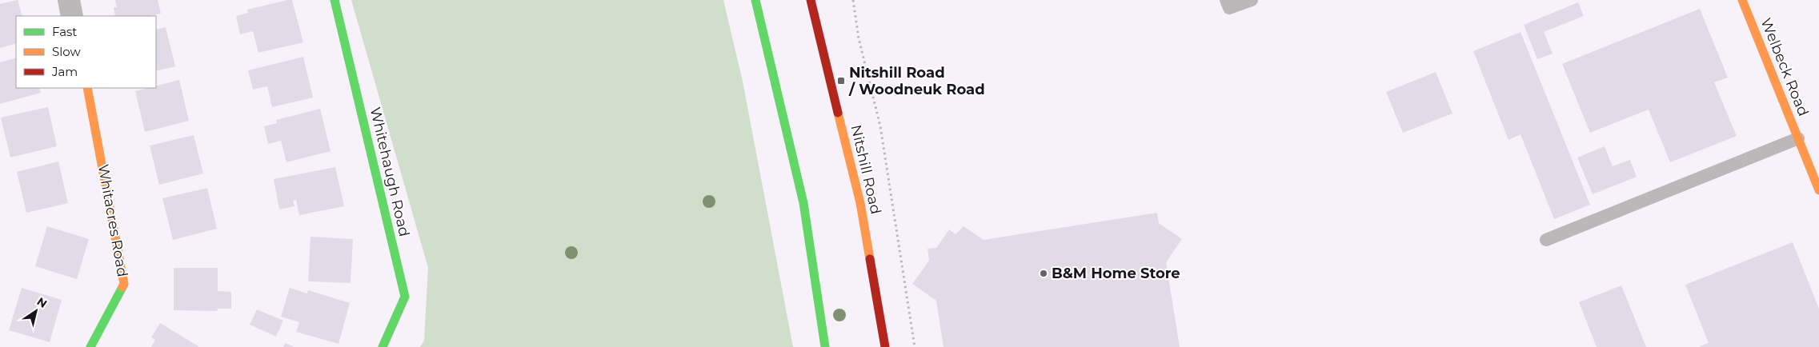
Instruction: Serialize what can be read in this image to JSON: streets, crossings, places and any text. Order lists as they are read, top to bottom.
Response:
{
  "streets": {
    "street": [
      "Welbeck Road",
      "Nitshill Road",
      "Whitehaugh Road",
      "Whitacres Road"
    ]
  },
  "places": {
    "transit": ["Nitshill Road / Woodneuk Road"],
    "other": ["B&M Home Store"]
  },
  "legend": ["Fast", "Slow", "Jam"],
  "north": "top right"
}
